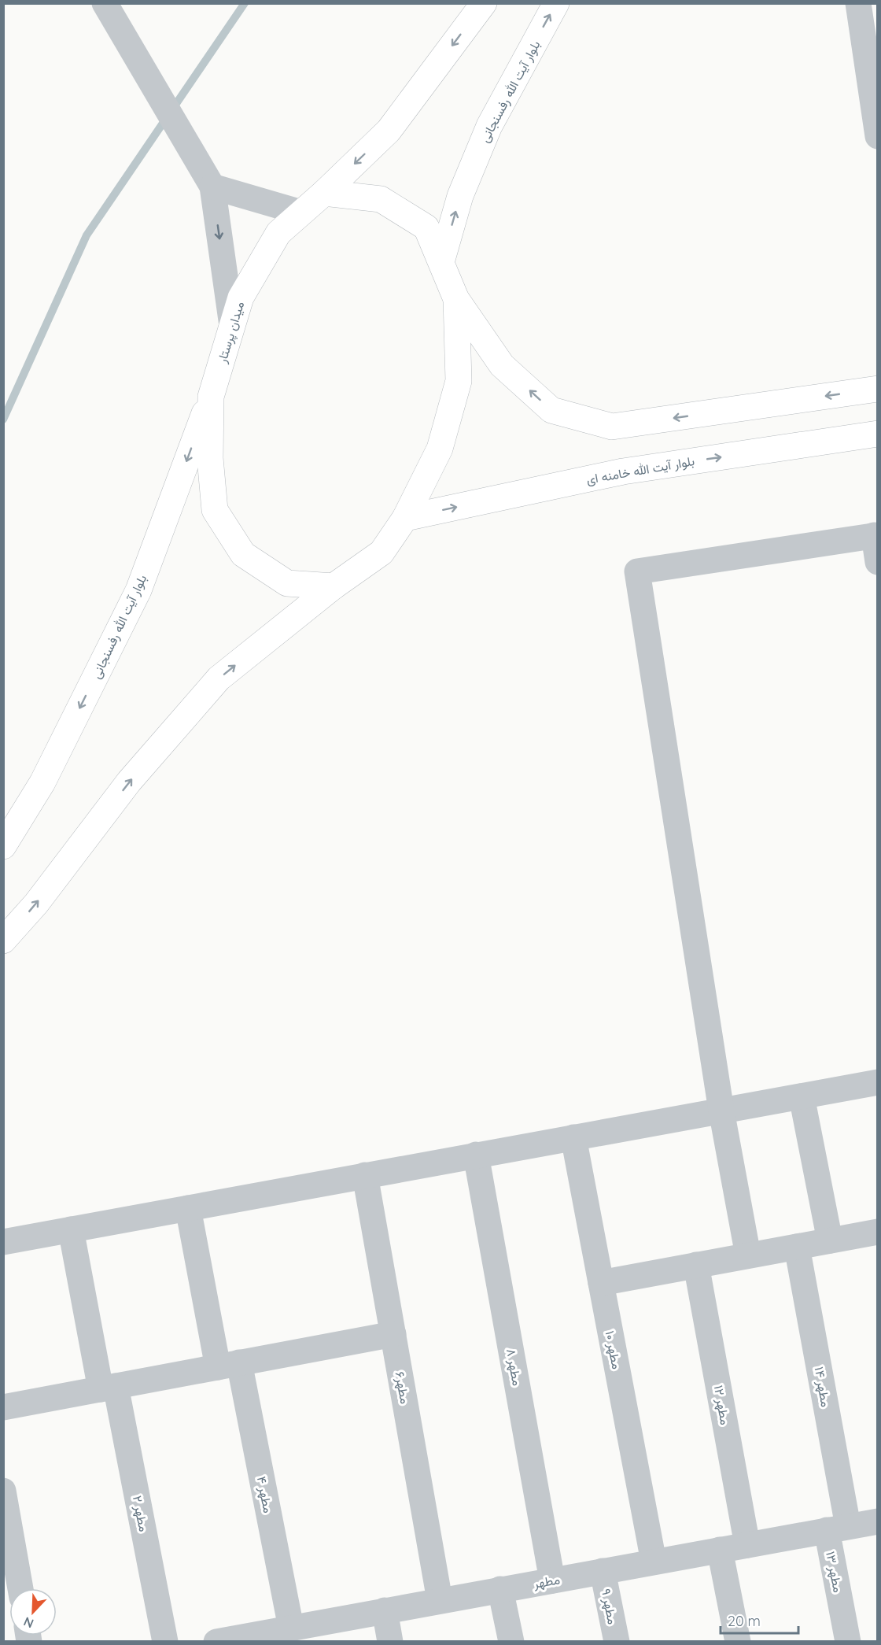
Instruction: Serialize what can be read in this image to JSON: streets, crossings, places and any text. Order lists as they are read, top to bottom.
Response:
{
  "streets": {
    "main road": ["بلوار آیت الله رفسنجانی", "میدان پرستار", "بلوار آیت الله خامنه ای"],
    "street": [
      "مطهر ۱۰",
      "مطهر ۸",
      "مطهر ۱۴",
      "مطهر۶",
      "مطهر ۱۲",
      "مطهر ۴",
      "مطهر ۲",
      "مطهر ۱۳",
      "مطهر",
      "مطهر ۹"
    ]
  },
  "crossings": [
    ["بلوار آیت الله رفسنجانی", "میدان پرستار"],
    ["مطهر ۱۰", "مطهر"],
    ["مطهر ۸", "مطهر"],
    ["مطهر ۱۴", "مطهر ۱۳"],
    ["مطهر ۱۴", "مطهر"],
    ["مطهر۶", "مطهر"],
    ["مطهر ۱۲", "مطهر"],
    ["مطهر ۴", "مطهر"],
    ["مطهر ۱۳", "مطهر"],
    ["مطهر", "مطهر ۹"]
  ],
  "one_way": ["بلوار آیت الله خامنه ای"],
  "scale_bar": "20 m",
  "north": "bottom left"
}
